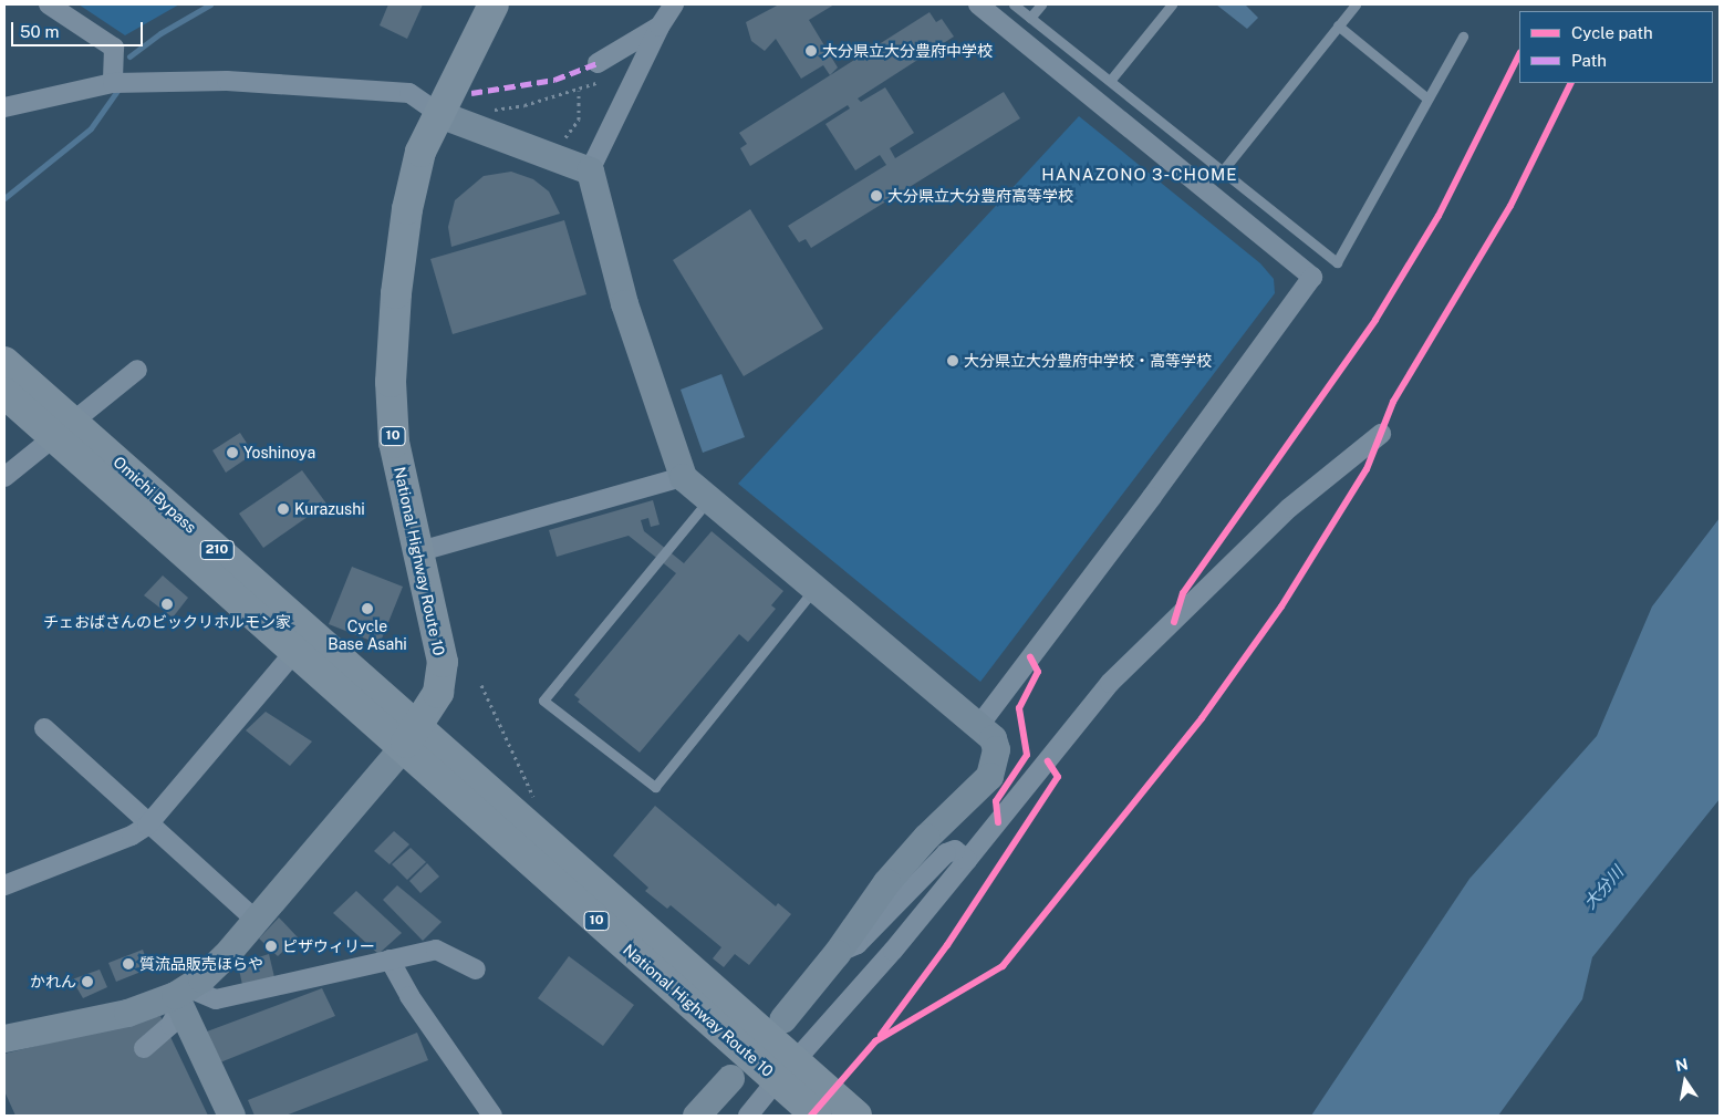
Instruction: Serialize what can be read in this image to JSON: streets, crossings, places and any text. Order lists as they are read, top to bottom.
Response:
{
  "streets": {
    "highway": [
      "10",
      "Omichi Bypass",
      "210",
      "National Highway Route 10"
    ]
  },
  "crossings": [
    ["Omichi Bypass", "National Highway Route 10"]
  ],
  "districts": ["HANAZONO 3-CHOME"],
  "water": ["大分川"],
  "places": [
    "大分県立大分豊府中学校",
    "大分県立大分豊府高等学校",
    "大分県立大分豊府中学校・高等学校",
    "Yoshinoya",
    "Kurazushi",
    "チェおばさんのビックリホルモン家",
    "Cycle Base Asahi",
    "ピザウィリー",
    "質流品販売ほらや",
    "かれん"
  ],
  "legend": ["Cycle path", "Path"],
  "scale_bar": "50 m",
  "north": "top"
}
